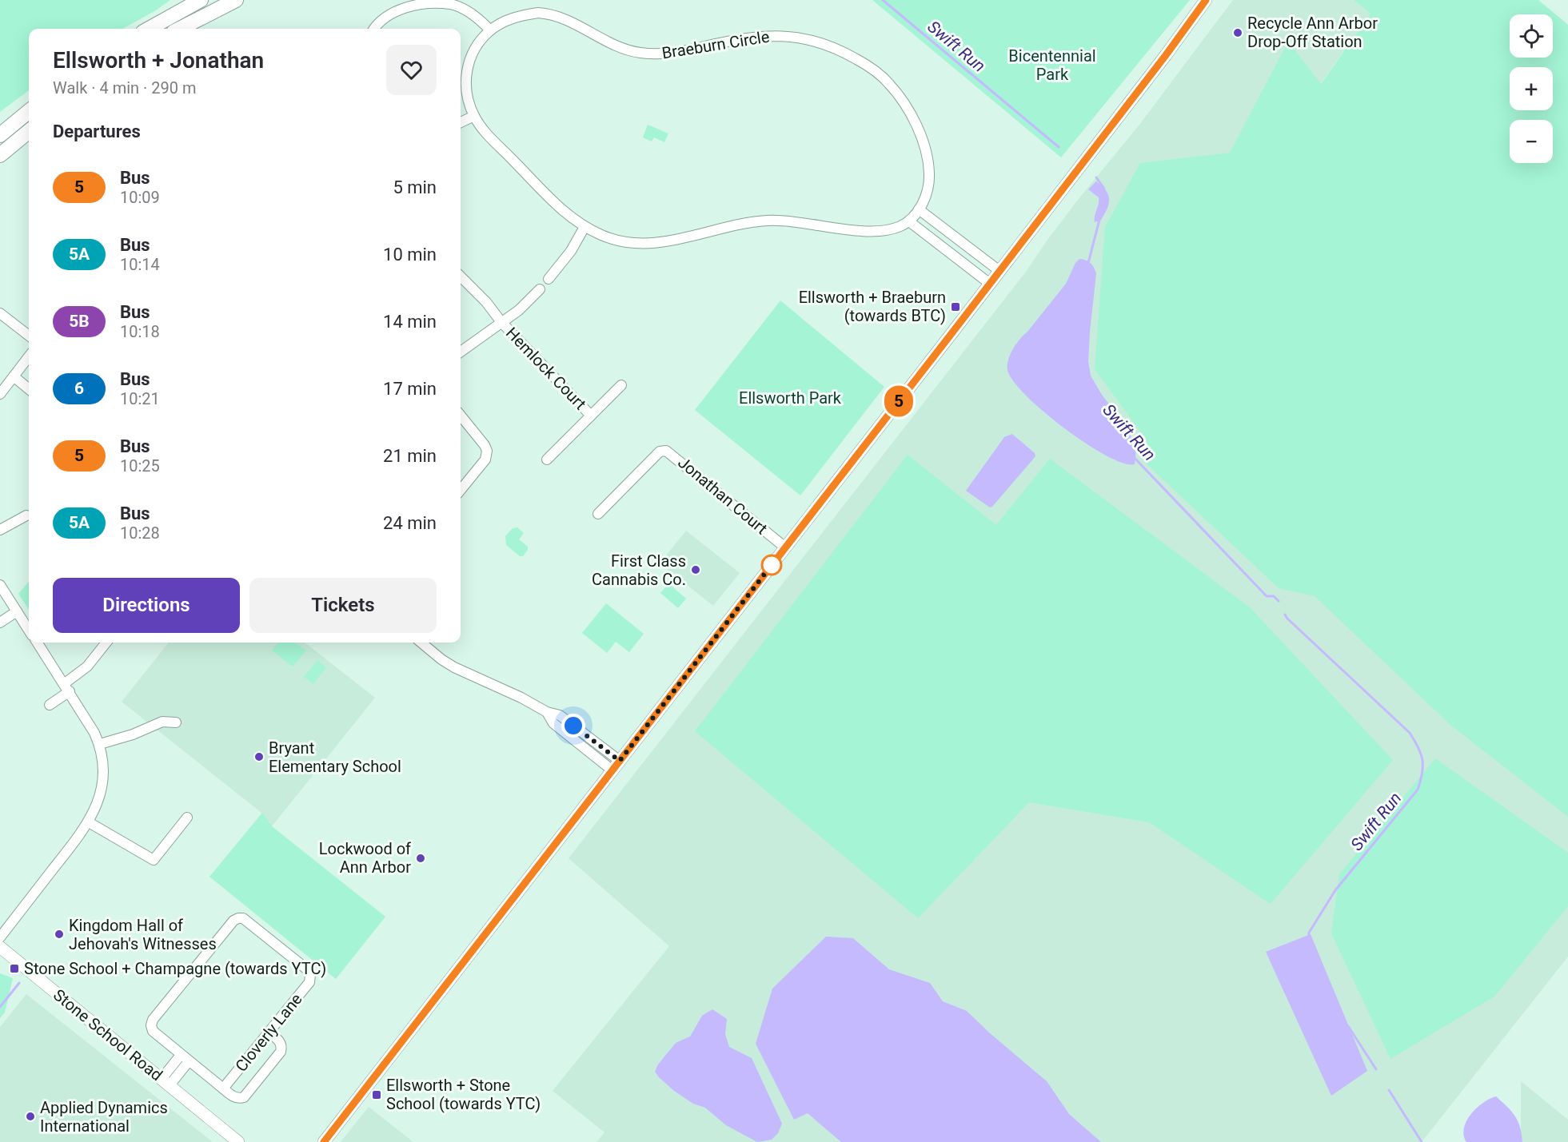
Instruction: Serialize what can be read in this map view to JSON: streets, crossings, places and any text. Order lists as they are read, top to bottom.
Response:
{
  "streets": {
    "main road": ["Stone School Road"],
    "street": [
      "Braeburn Circle",
      "Hemlock Court",
      "Jonathan Court",
      "Cloverly Lane"
    ]
  },
  "water": ["Swift Run"],
  "parks": ["Bicentennial Park", "Ellsworth Park"],
  "places": {
    "other": [
      "Recycle Ann Arbor Drop-Off Station",
      "First Class Cannabis Co.",
      "Bryant Elementary School",
      "Lockwood of Ann Arbor",
      "Kingdom Hall of Jehovah's Witnesses",
      "Applied Dynamics International"
    ],
    "transit": ["Ellsworth + Braeburn (towards BTC)", "Stone School + Champagne (towards YTC)", "Ellsworth + Stone School (towards YTC)"]
  },
  "lines": ["bus line 5"],
  "page": {
    "on_map": "5",
    "map_buttons": ["+", "−"],
    "heading": [
      ["Ellsworth + Jonathan", "Walk · 4 min · 290 m"],
      "Departures"
    ],
    "list": [
      {
        "mark": "5",
        "name": "Bus",
        "note": "10:09",
        "value": "5 min"
      },
      {
        "mark": "5A",
        "name": "Bus",
        "note": "10:14",
        "value": "10 min"
      },
      {
        "mark": "5B",
        "name": "Bus",
        "note": "10:18",
        "value": "14 min"
      },
      {
        "mark": "6",
        "name": "Bus",
        "note": "10:21",
        "value": "17 min"
      },
      {
        "mark": "5",
        "name": "Bus",
        "note": "10:25",
        "value": "21 min"
      },
      {
        "mark": "5A",
        "name": "Bus",
        "note": "10:28",
        "value": "24 min"
      }
    ],
    "buttons": ["Directions", "Tickets"]
  }
}
